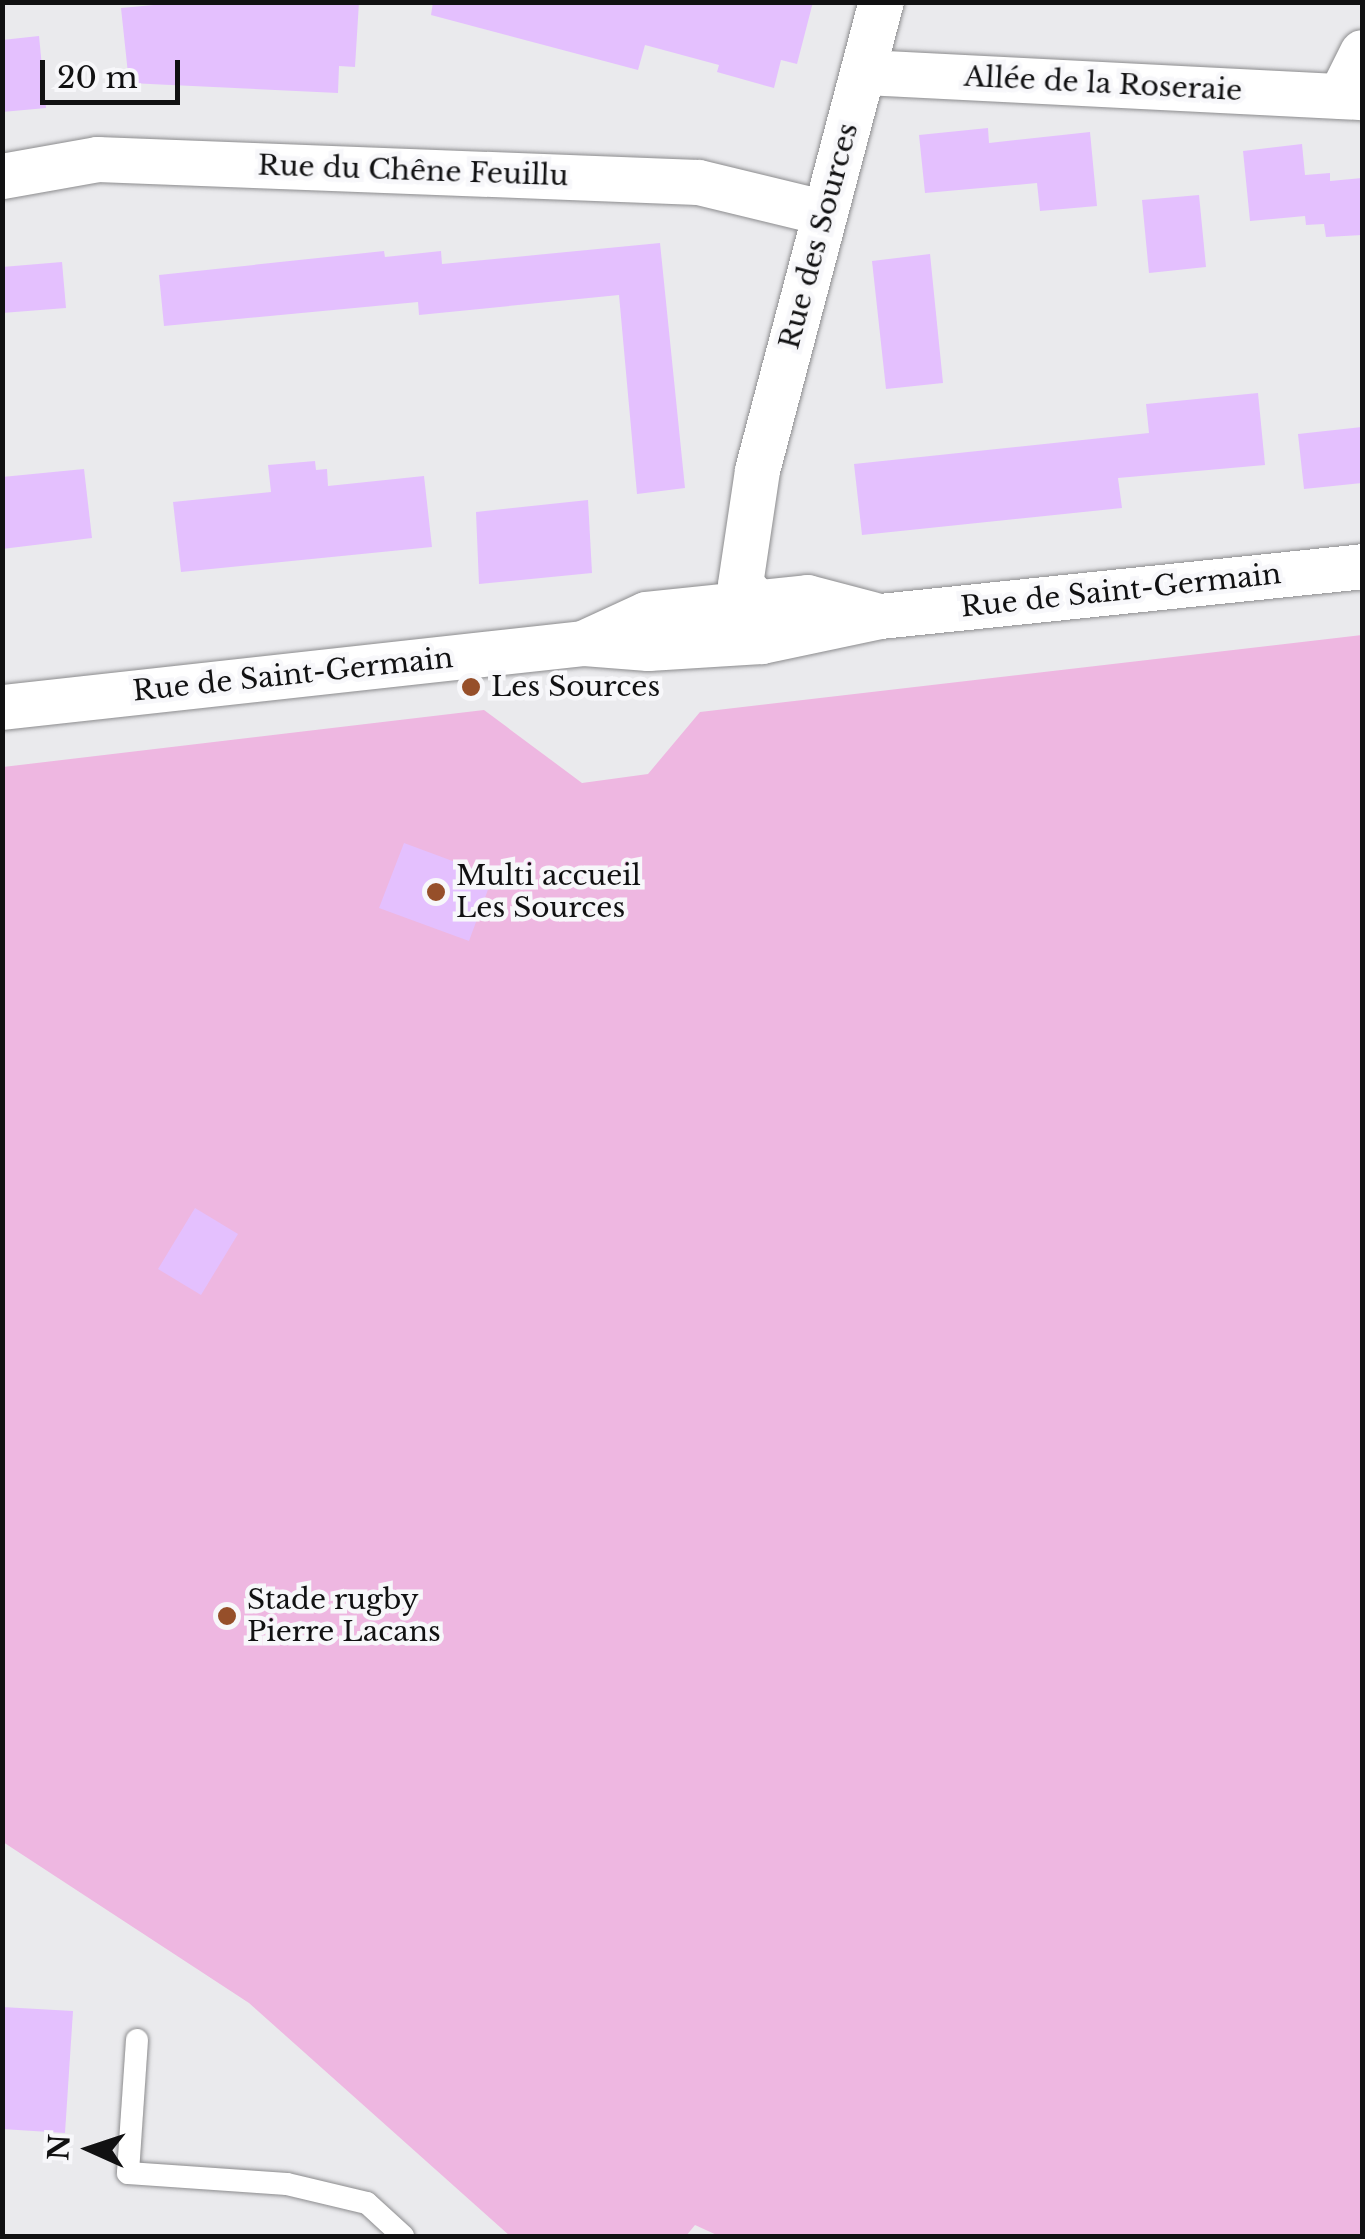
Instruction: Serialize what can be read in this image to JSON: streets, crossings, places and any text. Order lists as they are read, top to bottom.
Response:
{
  "streets": {
    "street": [
      "Allée de la Roseraie",
      "Rue du Chêne Feuillu",
      "Rue des Sources",
      "Rue de Saint-Germain"
    ]
  },
  "crossings": [
    ["Allée de la Roseraie", "Rue des Sources"],
    ["Rue du Chêne Feuillu", "Rue des Sources"],
    ["Rue des Sources", "Rue de Saint-Germain"]
  ],
  "places": ["Les Sources", "Multi accueil Les Sources", "Stade rugby Pierre Lacans"],
  "scale_bar": "20 m",
  "north": "left"
}
